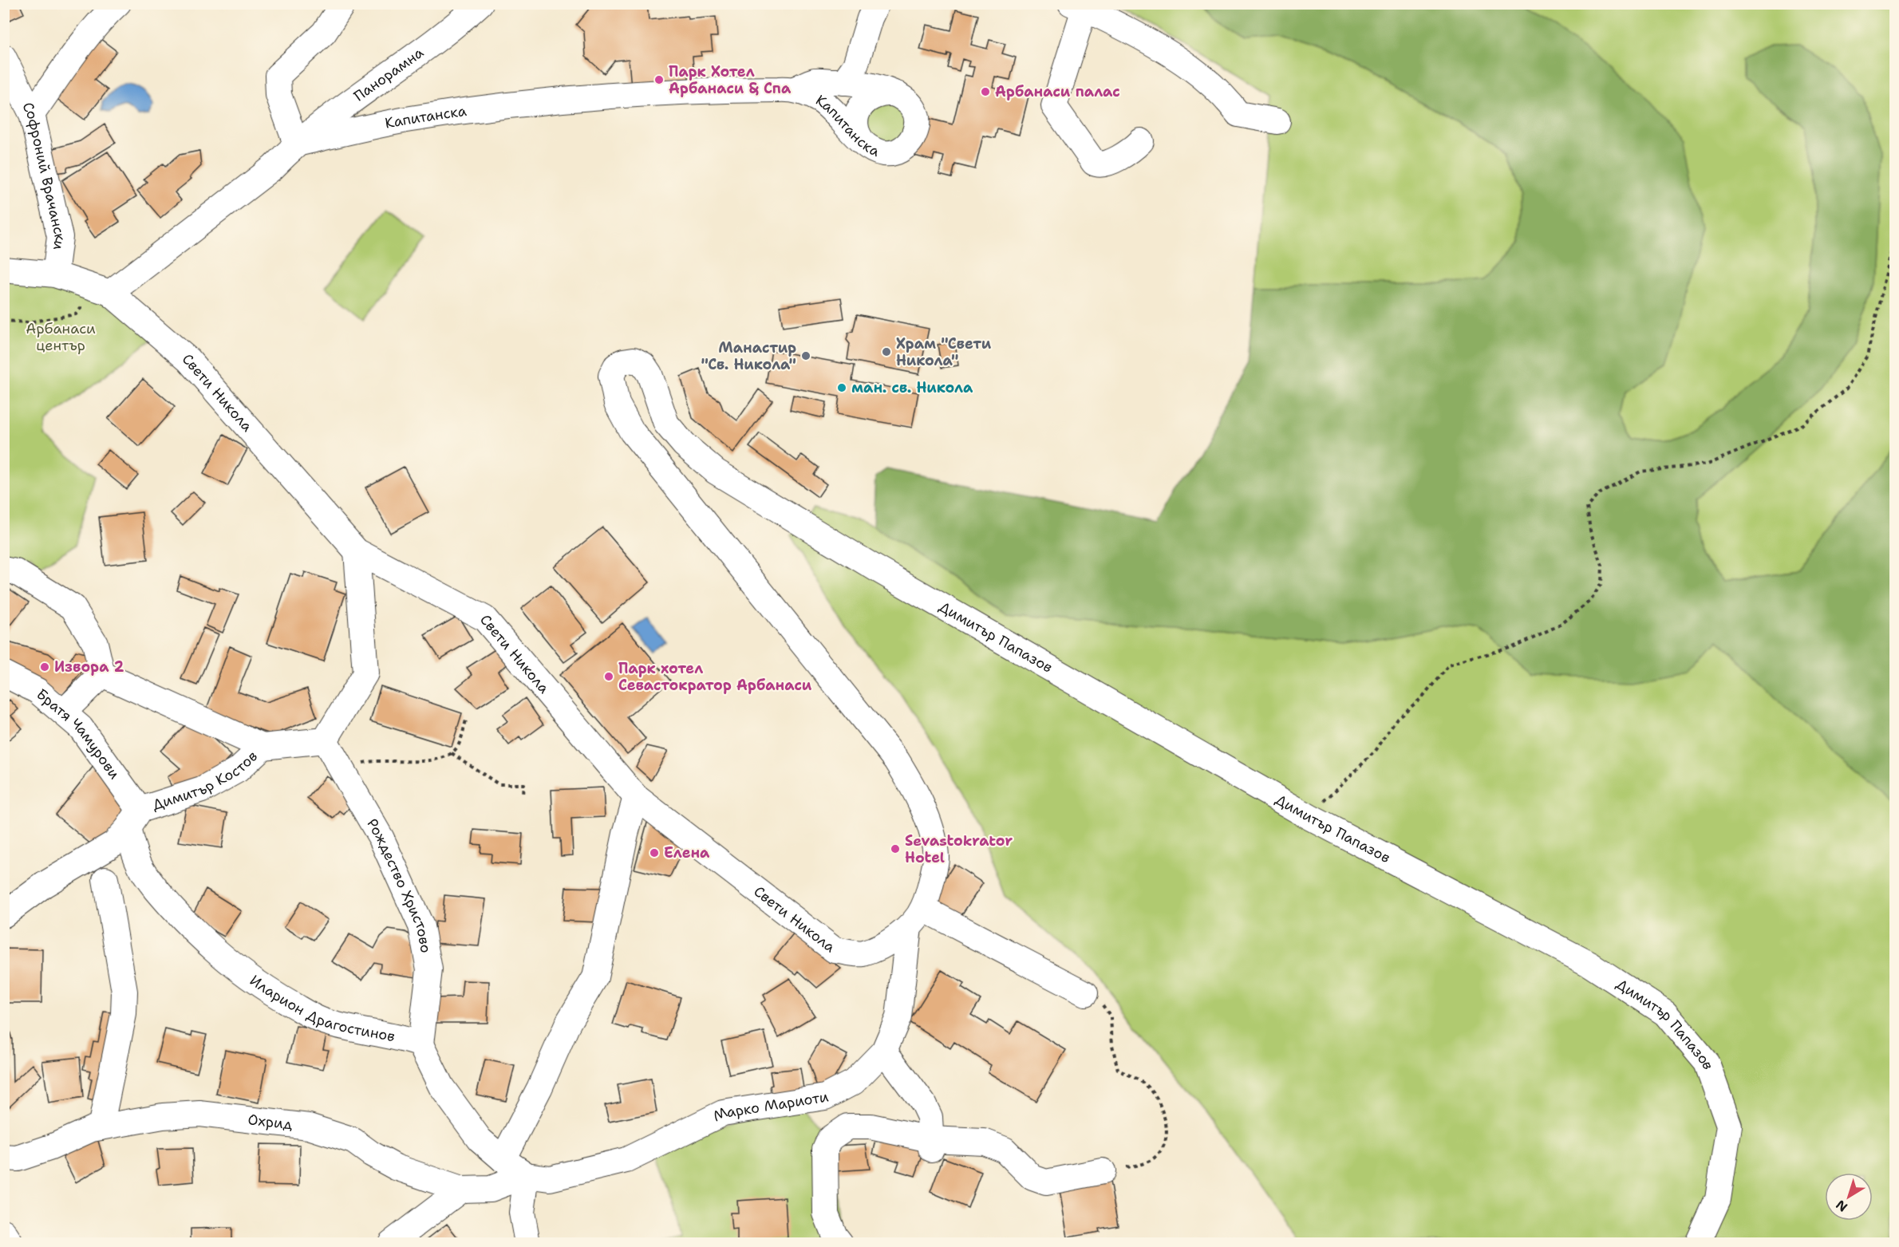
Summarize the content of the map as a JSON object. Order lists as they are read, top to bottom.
{
  "streets": {
    "street": [
      "Панорамна",
      "Капитанска",
      "Софроний Врачански",
      "Свети Никола",
      "Димитър Папазов",
      "Братя Чамурови",
      "Димитър Костов",
      "Рождество Христово",
      "Иларион Драгостинов",
      "Марко Мариоти",
      "Охрид"
    ]
  },
  "crossings": [
    ["Панорамна", "Капитанска"],
    ["Софроний Врачански", "Свети Никола"],
    ["Свети Никола", "Димитър Папазов"],
    ["Свети Никола", "Марко Мариоти"],
    ["Димитър Папазов", "Марко Мариоти"],
    ["Братя Чамурови", "Димитър Костов"],
    ["Братя Чамурови", "Иларион Драгостинов"],
    ["Димитър Костов", "Рождество Христово"],
    ["Димитър Костов", "Иларион Драгостинов"],
    ["Рождество Христово", "Иларион Драгостинов"],
    ["Марко Мариоти", "Охрид"]
  ],
  "parks": ["Арбанаси център"],
  "places": [
    "Парк Хотел Арбанаси & Спа",
    "Арбанаси палас",
    "Храм \"Свети Никола\"",
    "Манастир \"Св. Никола\"",
    "ман. св. Никола",
    "Извора 2",
    "Парк хотел Севастократор Арбанаси",
    "Sevastokrator Hotel",
    "Елена"
  ],
  "north": "bottom left"
}
